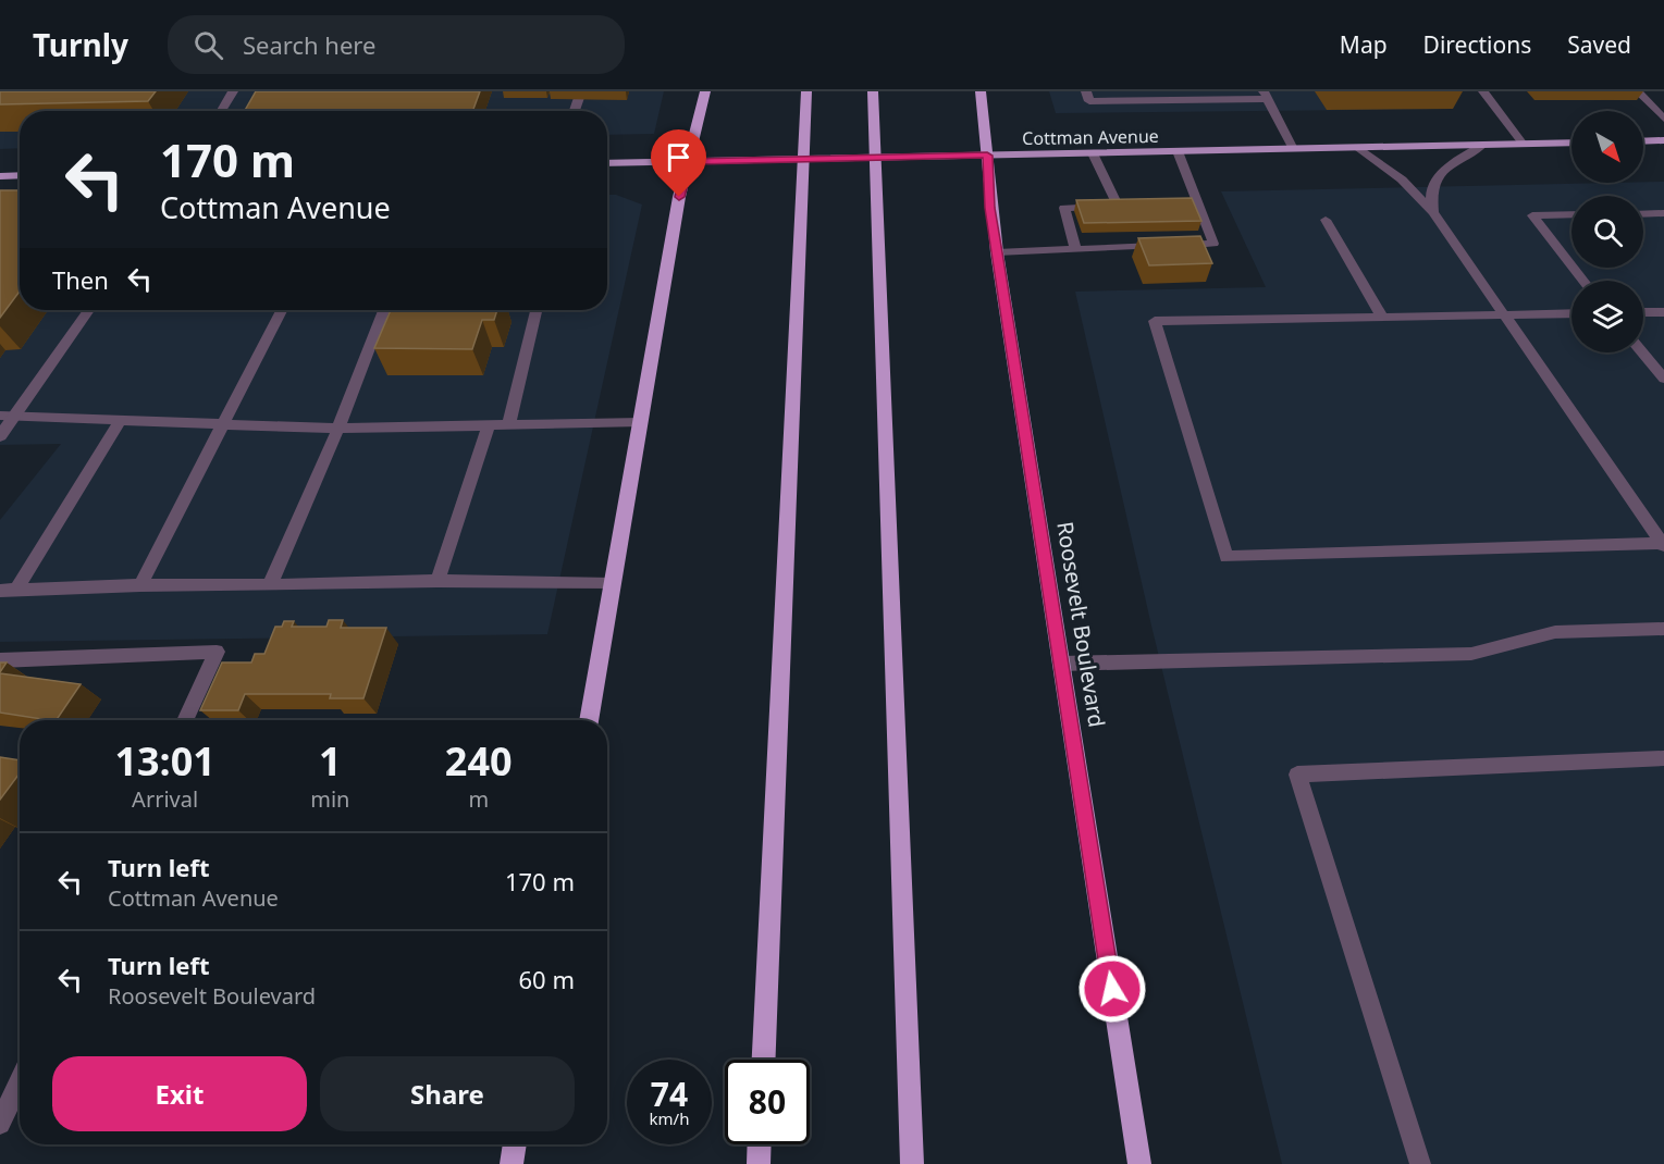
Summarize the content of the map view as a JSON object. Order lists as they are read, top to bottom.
{
  "streets": {
    "highway": ["Roosevelt Boulevard"],
    "main road": ["Cottman Avenue"]
  },
  "crossings": [
    ["Cottman Avenue", "Roosevelt Boulevard"]
  ],
  "north": "bottom right",
  "page": {
    "header": "Turnly",
    "search": "Search here",
    "nav": ["Map", "Directions", "Saved"],
    "turn": ["170 m", "Cottman Avenue"],
    "then": "Then",
    "eta": [
      "13:01",
      "Arrival",
      "1",
      "min",
      "240",
      "m"
    ],
    "list": [
      {
        "name": "Turn left",
        "note": "Cottman Avenue",
        "value": "170 m"
      },
      {
        "name": "Turn left",
        "note": "Roosevelt Boulevard",
        "value": "60 m"
      }
    ],
    "buttons": ["Exit", "Share"],
    "speed": "74 km/h",
    "limit": "80"
  }
}
